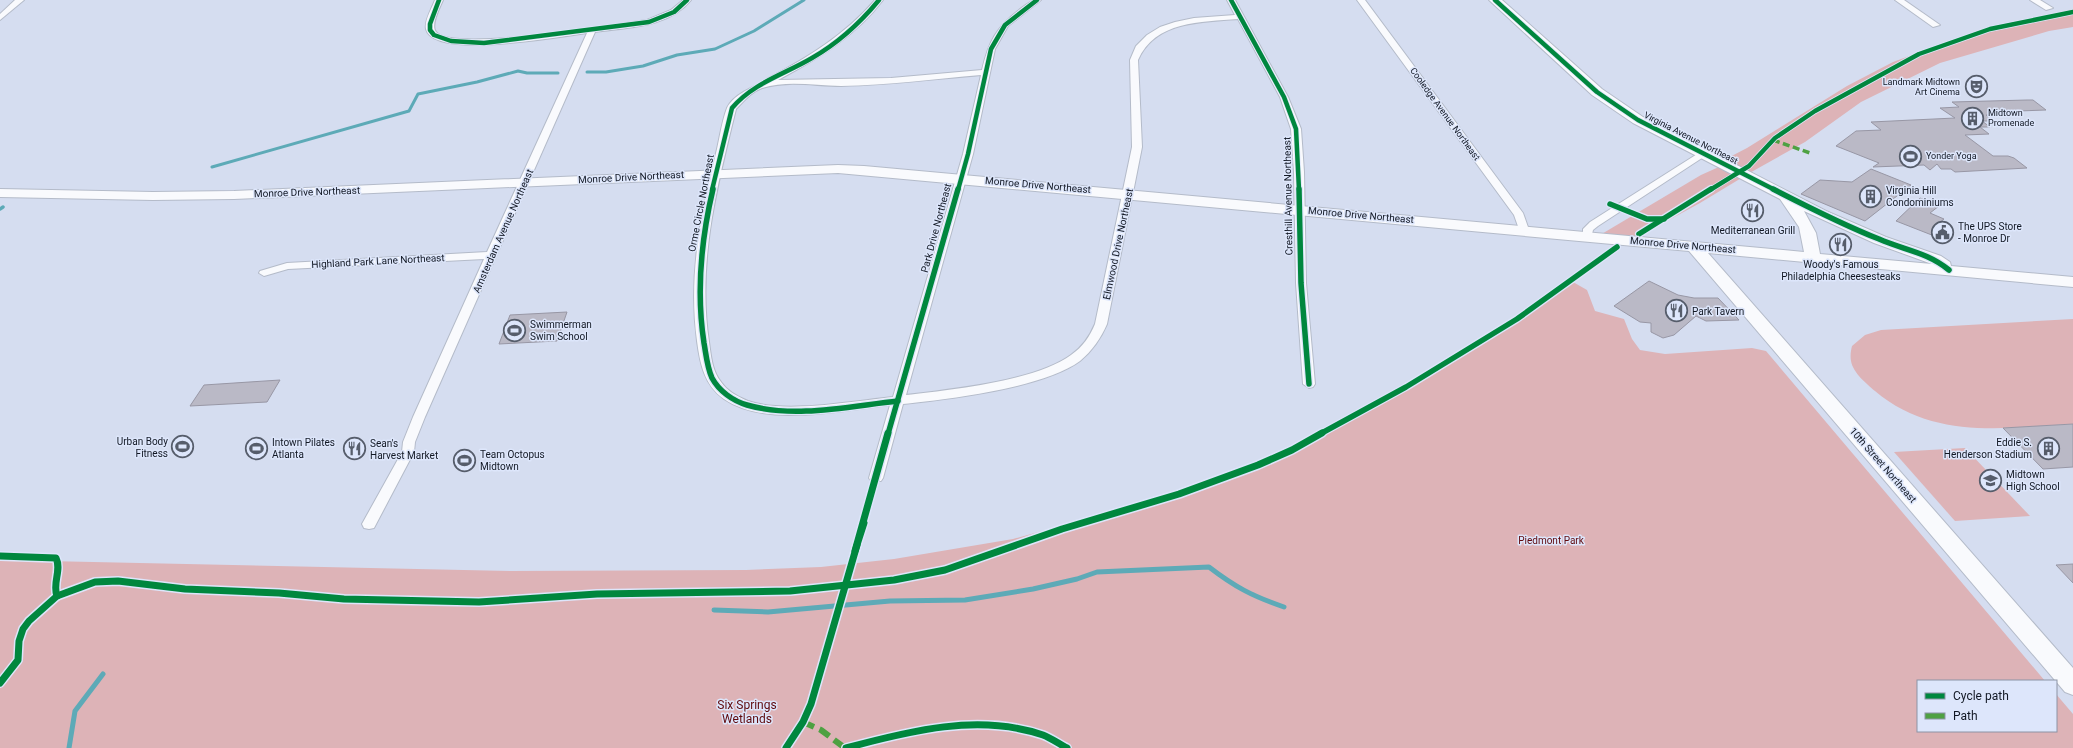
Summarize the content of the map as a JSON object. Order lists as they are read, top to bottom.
{
  "streets": {
    "main road": ["Virginia Avenue Northeast", "Monroe Drive Northeast", "10th Street Northeast"],
    "street": [
      "Cooledge Avenue Northeast",
      "Cresthill Avenue Northeast",
      "Orme Circle Northeast",
      "Park Drive Northeast",
      "Amsterdam Avenue Northeast",
      "Elmwood Drive Northeast",
      "Highland Park Lane Northeast"
    ]
  },
  "crossings": [
    ["Cooledge Avenue Northeast", "Monroe Drive Northeast"],
    ["Virginia Avenue Northeast", "Monroe Drive Northeast"],
    ["Monroe Drive Northeast", "Cresthill Avenue Northeast"],
    ["Monroe Drive Northeast", "Orme Circle Northeast"],
    ["Monroe Drive Northeast", "Park Drive Northeast"],
    ["Monroe Drive Northeast", "Amsterdam Avenue Northeast"],
    ["Monroe Drive Northeast", "Elmwood Drive Northeast"],
    ["Monroe Drive Northeast", "10th Street Northeast"],
    ["Cresthill Avenue Northeast", "Elmwood Drive Northeast"],
    ["Orme Circle Northeast", "Park Drive Northeast"],
    ["Orme Circle Northeast", "Elmwood Drive Northeast"],
    ["Park Drive Northeast", "Elmwood Drive Northeast"],
    ["Amsterdam Avenue Northeast", "Highland Park Lane Northeast"]
  ],
  "parks": ["Piedmont Park", "Six Springs Wetlands"],
  "places": {
    "theatre": ["Landmark Midtown Art Cinema"],
    "building": ["Midtown Promenade", "Virginia Hill Condominiums", "Eddie S. Henderson Stadium"],
    "sports": [
      "Yonder Yoga",
      "Swimmerman Swim School",
      "Urban Body Fitness",
      "Intown Pilates Atlanta",
      "Team Octopus Midtown"
    ],
    "restaurant": [
      "Mediterranean Grill",
      "Woody's Famous Philadelphia Cheesesteaks",
      "Park Tavern",
      "Sean's Harvest Market"
    ],
    "public building": ["The UPS Store - Monroe Dr"],
    "school or university": ["Midtown High School"]
  },
  "legend": ["Cycle path", "Path"]
}
